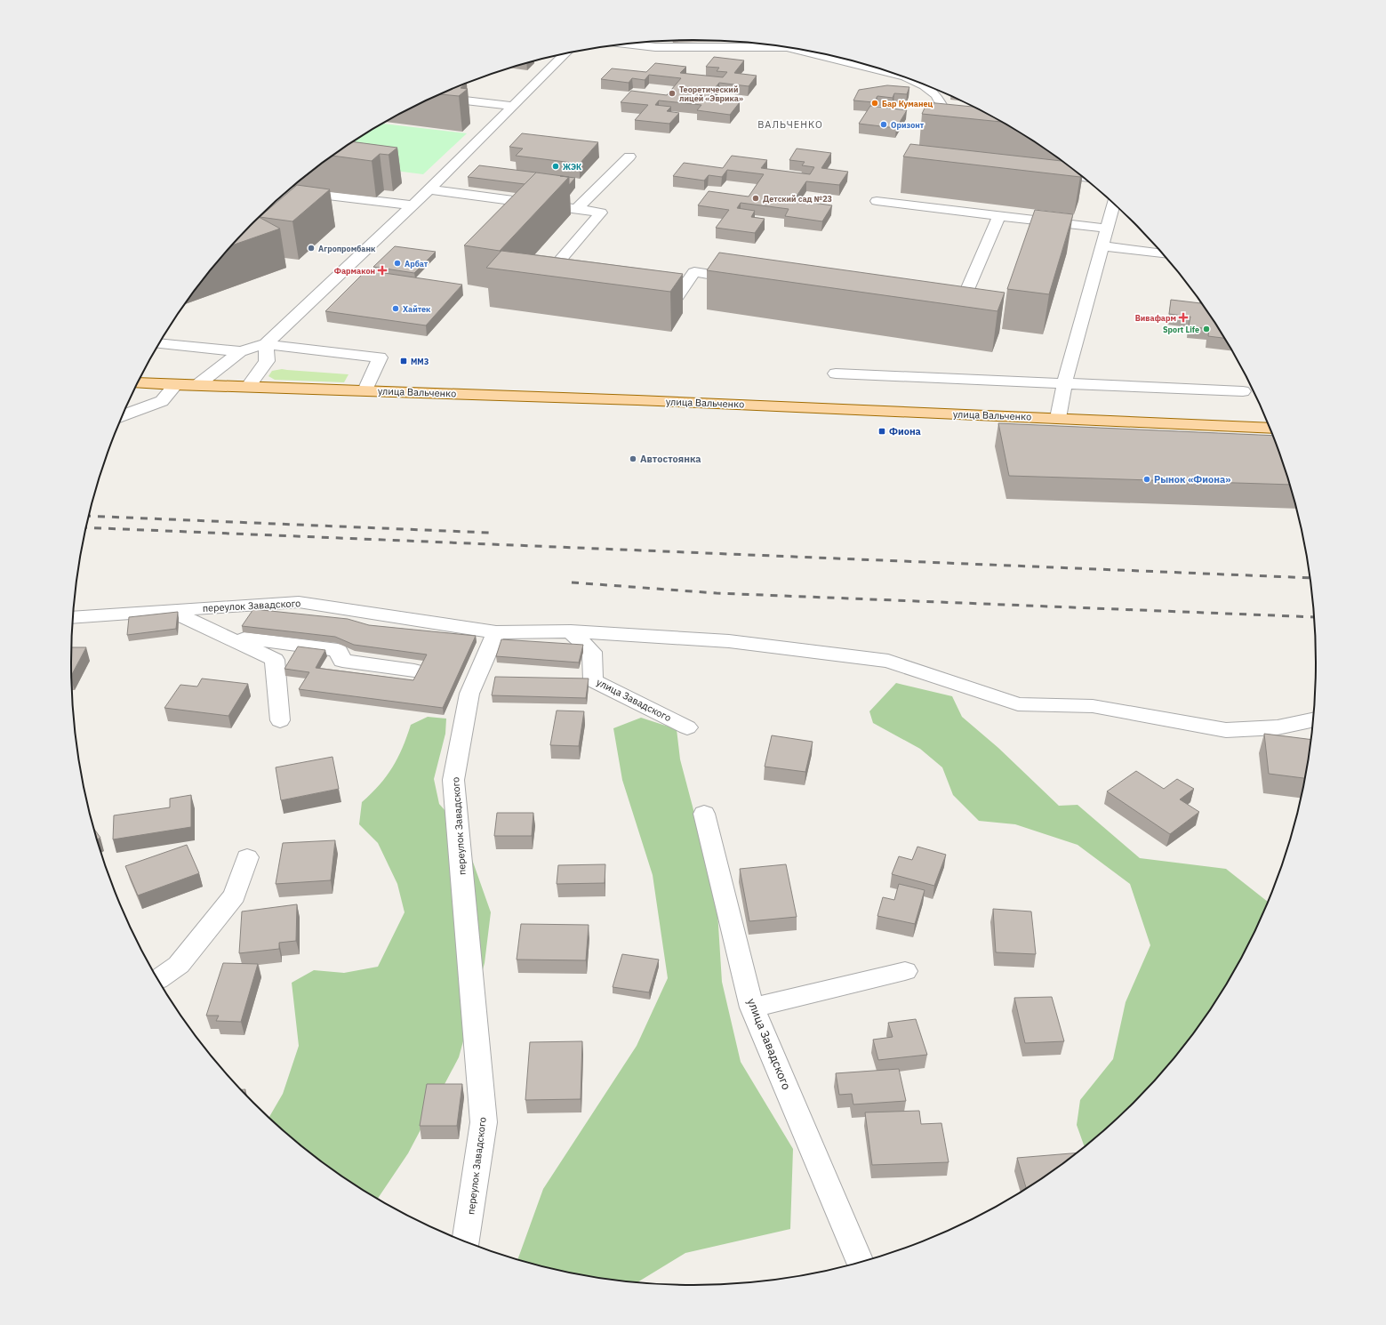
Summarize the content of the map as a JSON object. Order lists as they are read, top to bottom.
{
  "streets": {
    "main road": ["улица Вальченко"],
    "street": ["переулок Завадского", "улица Завадского"]
  },
  "districts": ["ВАЛЬЧЕНКО"],
  "places": {
    "other": [
      "Теоретический лицей «Эврика»",
      "Бар Куманец",
      "Оризонт",
      "ЖЭК",
      "Детский сад №23",
      "Агропромбанк",
      "Арбат",
      "Хайтек",
      "Sport Life",
      "Автостоянка",
      "Рынок «Фиона»"
    ],
    "health": ["Фармакон", "Вивафарм"],
    "transit": ["ММЗ", "Фиона"]
  }
}
